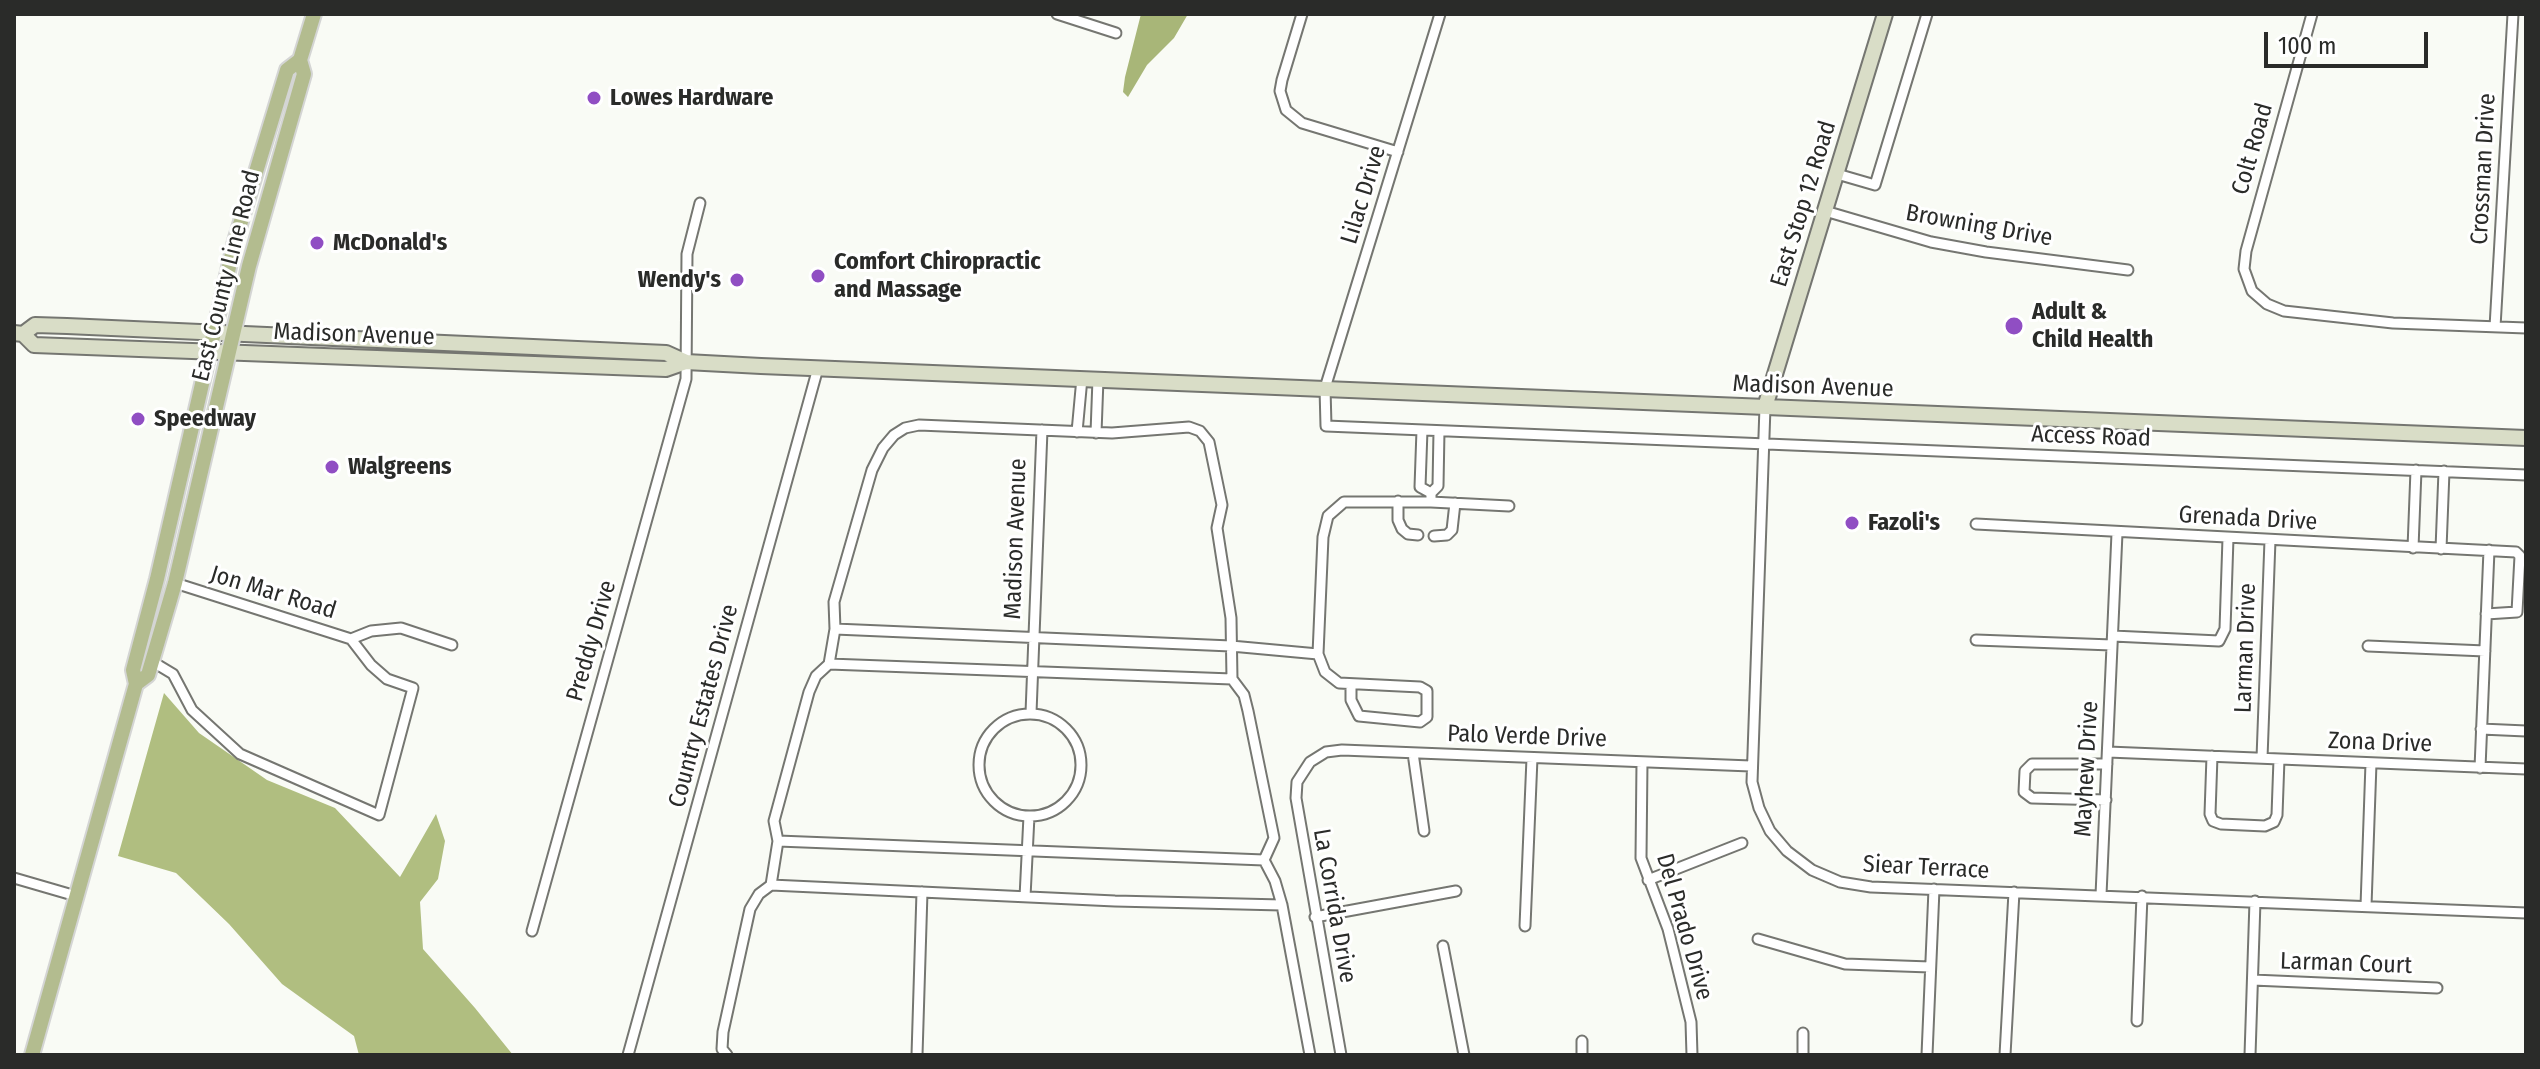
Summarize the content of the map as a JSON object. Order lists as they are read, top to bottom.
{
  "streets": {
    "main road": ["East Stop 12 Road", "East County Line Road", "Madison Avenue"],
    "street": [
      "Colt Road",
      "Crossman Drive",
      "Lilac Drive",
      "Browning Drive",
      "Access Road",
      "Grenada Drive",
      "Jon Mar Road",
      "Preddy Drive",
      "Larman Drive",
      "Country Estates Drive",
      "Palo Verde Drive",
      "Zona Drive",
      "Mayhew Drive",
      "Siear Terrace",
      "La Corrida Drive",
      "Del Prado Drive",
      "Larman Court"
    ]
  },
  "crossings": [
    ["Colt Road", "Crossman Drive"],
    ["Lilac Drive", "Madison Avenue"],
    ["Lilac Drive", "Access Road"],
    ["East Stop 12 Road", "Browning Drive"],
    ["East Stop 12 Road", "Madison Avenue"],
    ["East Stop 12 Road", "Siear Terrace"],
    ["East County Line Road", "Madison Avenue"],
    ["East County Line Road", "Jon Mar Road"],
    ["Madison Avenue", "Access Road"],
    ["Madison Avenue", "Preddy Drive"],
    ["Madison Avenue", "Country Estates Drive"],
    ["Madison Avenue", "Siear Terrace"],
    ["Access Road", "Siear Terrace"],
    ["Grenada Drive", "Larman Drive"],
    ["Grenada Drive", "Mayhew Drive"],
    ["Larman Drive", "Zona Drive"],
    ["Palo Verde Drive", "Siear Terrace"],
    ["Palo Verde Drive", "La Corrida Drive"],
    ["Palo Verde Drive", "Del Prado Drive"],
    ["Zona Drive", "Mayhew Drive"],
    ["Mayhew Drive", "Siear Terrace"]
  ],
  "places": [
    "Lowes Hardware",
    "McDonald's",
    "Comfort Chiropractic and Massage",
    "Wendy's",
    "Adult & Child Health",
    "Speedway",
    "Walgreens",
    "Fazoli's"
  ],
  "scale_bar": "100 m"
}
